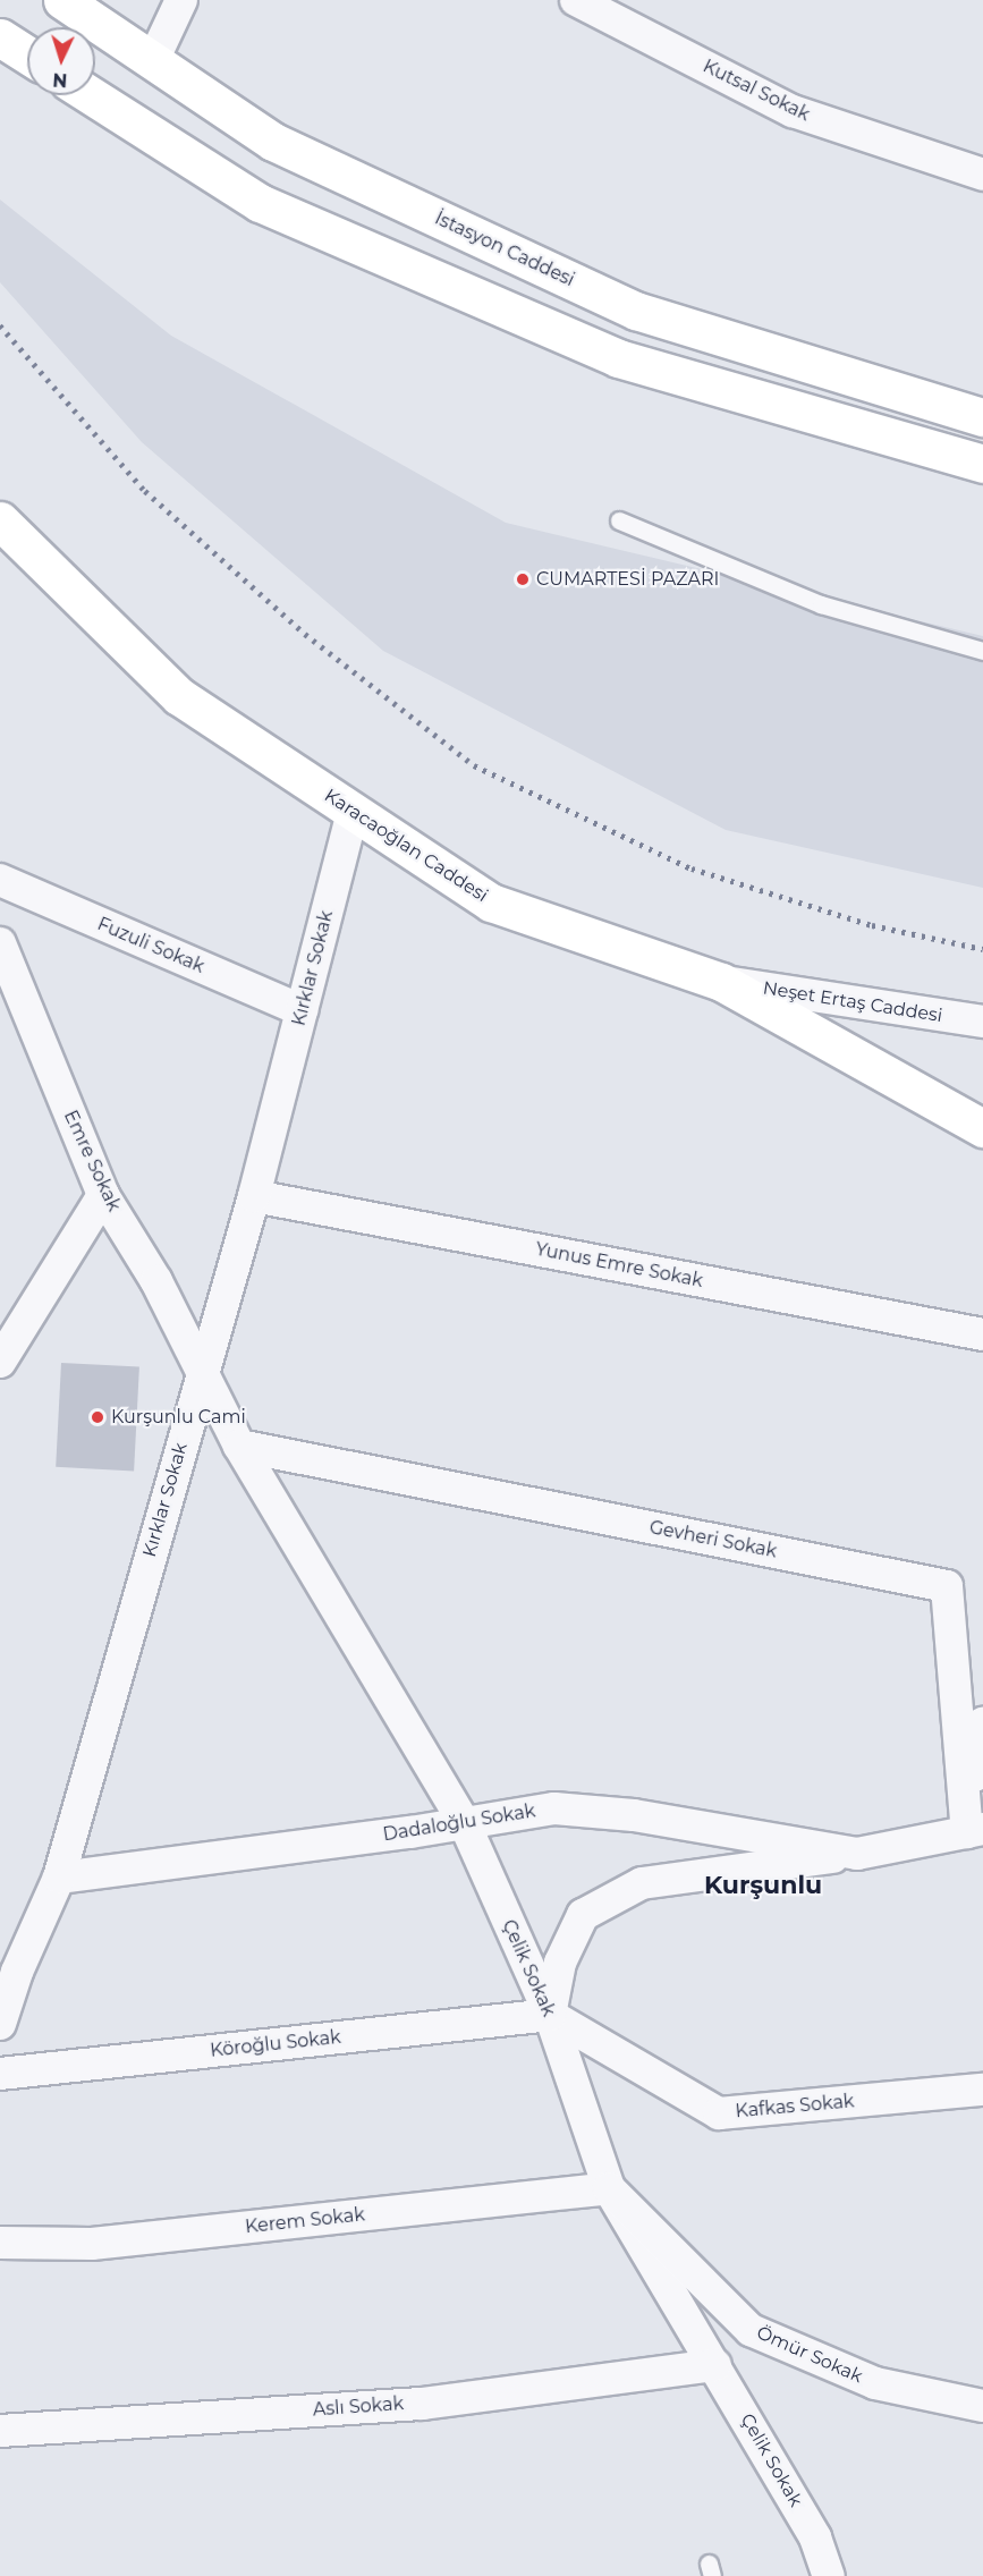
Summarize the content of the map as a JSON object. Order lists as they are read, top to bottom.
{
  "streets": {
    "street": [
      "Kutsal Sokak",
      "İstasyon Caddesi",
      "Karacaoğlan Caddesi",
      "Fuzuli Sokak",
      "Kırklar Sokak",
      "Neşet Ertaş Caddesi",
      "Emre Sokak",
      "Yunus Emre Sokak",
      "Gevheri Sokak",
      "Dadaloğlu Sokak",
      "Çelik Sokak",
      "Köroğlu Sokak",
      "Kafkas Sokak",
      "Kerem Sokak",
      "Ömür Sokak",
      "Aslı Sokak"
    ]
  },
  "crossings": [
    ["Karacaoğlan Caddesi", "Kırklar Sokak"],
    ["Karacaoğlan Caddesi", "Neşet Ertaş Caddesi"],
    ["Fuzuli Sokak", "Kırklar Sokak"],
    ["Kırklar Sokak", "Emre Sokak"],
    ["Kırklar Sokak", "Yunus Emre Sokak"],
    ["Kırklar Sokak", "Dadaloğlu Sokak"],
    ["Kırklar Sokak", "Çelik Sokak"],
    ["Emre Sokak", "Çelik Sokak"],
    ["Gevheri Sokak", "Dadaloğlu Sokak"],
    ["Gevheri Sokak", "Çelik Sokak"],
    ["Dadaloğlu Sokak", "Çelik Sokak"],
    ["Dadaloğlu Sokak", "Köroğlu Sokak"],
    ["Dadaloğlu Sokak", "Kafkas Sokak"],
    ["Çelik Sokak", "Köroğlu Sokak"],
    ["Çelik Sokak", "Kafkas Sokak"],
    ["Çelik Sokak", "Kerem Sokak"],
    ["Çelik Sokak", "Ömür Sokak"],
    ["Çelik Sokak", "Aslı Sokak"],
    ["Köroğlu Sokak", "Kafkas Sokak"],
    ["Kerem Sokak", "Ömür Sokak"]
  ],
  "districts": ["Kurşunlu"],
  "places": ["CUMARTESİ PAZARI", "Kurşunlu Cami"],
  "north": "bottom"
}
